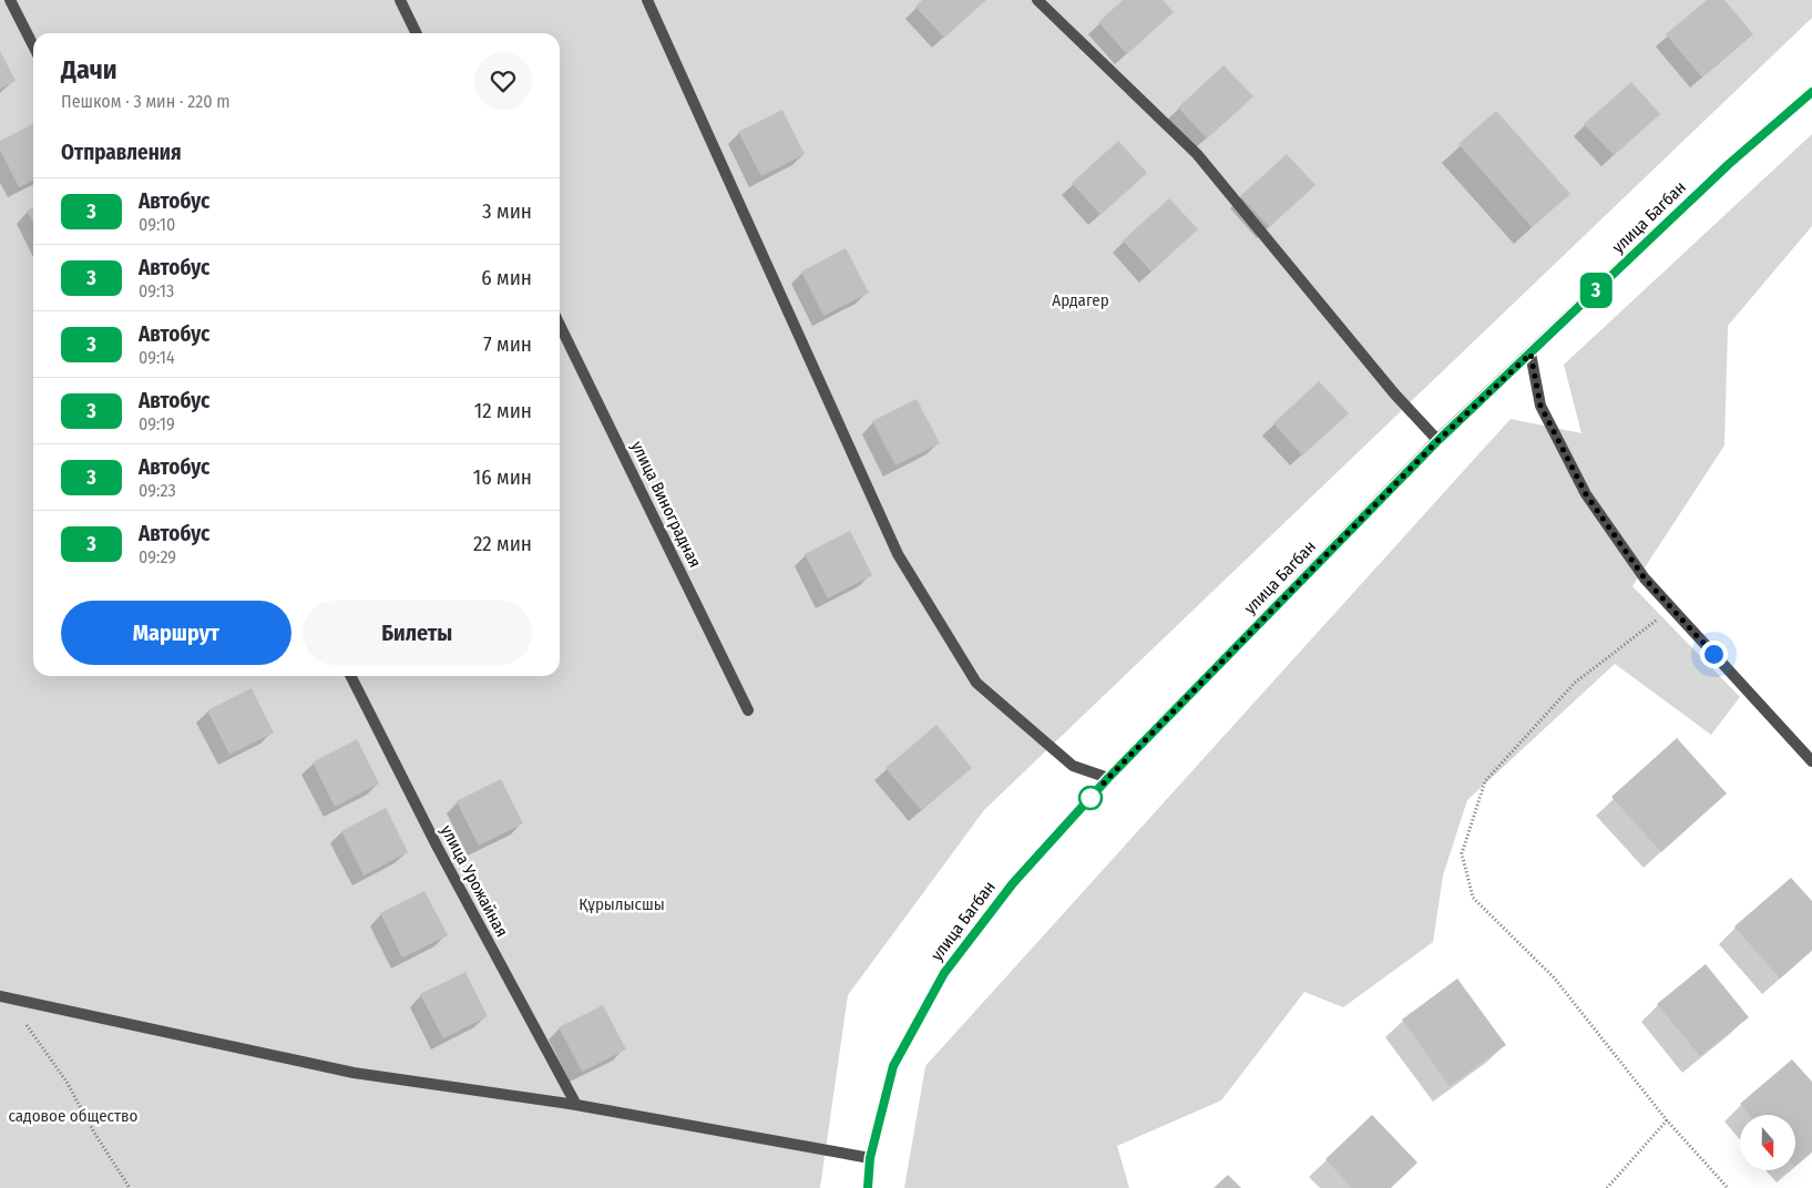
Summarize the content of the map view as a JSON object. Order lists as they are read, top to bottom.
{
  "streets": {
    "street": ["улица Багбан", "улица Виноградная", "улица Урожайная"]
  },
  "parks": ["Ардагер", "Құрылысшы", "садовое общество"],
  "lines": ["bus line 3"],
  "north": "bottom",
  "page": {
    "on_map": "3",
    "heading": [
      ["Дачи", "Пешком · 3 мин · 220 m"],
      "Отправления"
    ],
    "list": [
      {
        "mark": "3",
        "name": "Автобус",
        "note": "09:10",
        "value": "3 мин"
      },
      {
        "mark": "3",
        "name": "Автобус",
        "note": "09:13",
        "value": "6 мин"
      },
      {
        "mark": "3",
        "name": "Автобус",
        "note": "09:14",
        "value": "7 мин"
      },
      {
        "mark": "3",
        "name": "Автобус",
        "note": "09:19",
        "value": "12 мин"
      },
      {
        "mark": "3",
        "name": "Автобус",
        "note": "09:23",
        "value": "16 мин"
      },
      {
        "mark": "3",
        "name": "Автобус",
        "note": "09:29",
        "value": "22 мин"
      }
    ],
    "buttons": ["Маршрут", "Билеты"]
  }
}
